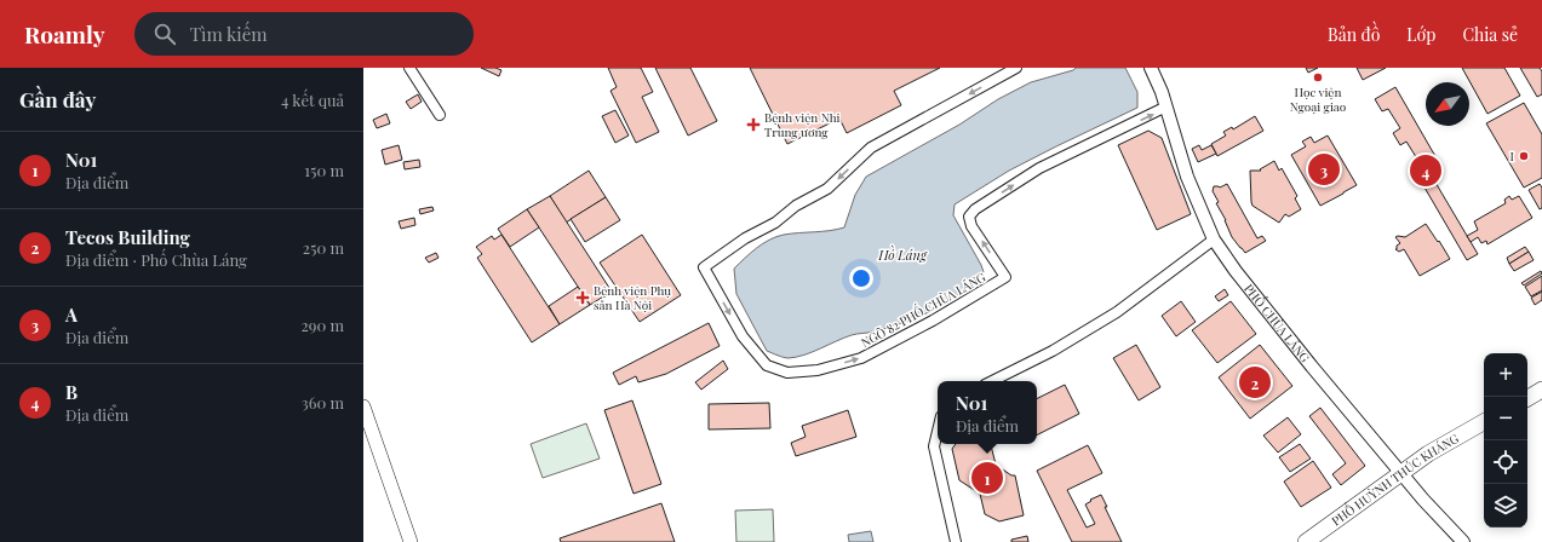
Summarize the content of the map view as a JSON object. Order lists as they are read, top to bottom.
{
  "streets": {
    "main road": ["PHỐ HUỲNH THÚC KHÁNG"],
    "street": ["NGÕ 82 PHỐ CHÙA LÁNG", "PHỐ CHÙA LÁNG"]
  },
  "crossings": [
    ["NGÕ 82 PHỐ CHÙA LÁNG", "PHỐ CHÙA LÁNG"],
    ["PHỐ CHÙA LÁNG", "PHỐ HUỲNH THÚC KHÁNG"]
  ],
  "water": ["Hồ Láng"],
  "places": {
    "other": ["Học viện Ngoại giao", "I"],
    "health": ["Bệnh viện Nhi Trung ương", "Bệnh viện Phụ sản Hà Nội"]
  },
  "north": "bottom left",
  "page": {
    "header": "Roamly",
    "search": "Tìm kiếm",
    "nav": ["Bản đồ", "Lớp", "Chia sẻ"],
    "heading": ["Gần đây", "4 kết quả"],
    "list": [
      {
        "mark": "1",
        "name": "N01",
        "note": "Địa điểm",
        "value": "150 m"
      },
      {
        "mark": "2",
        "name": "Tecos Building",
        "note": "Địa điểm · Phố Chùa Láng",
        "value": "250 m"
      },
      {
        "mark": "3",
        "name": "A",
        "note": "Địa điểm",
        "value": "290 m"
      },
      {
        "mark": "4",
        "name": "B",
        "note": "Địa điểm",
        "value": "360 m"
      }
    ],
    "pins": [
      "3",
      "4",
      "2",
      "1"
    ],
    "map_buttons": ["+", "−"],
    "popup": ["N01", "Địa điểm"]
  }
}
